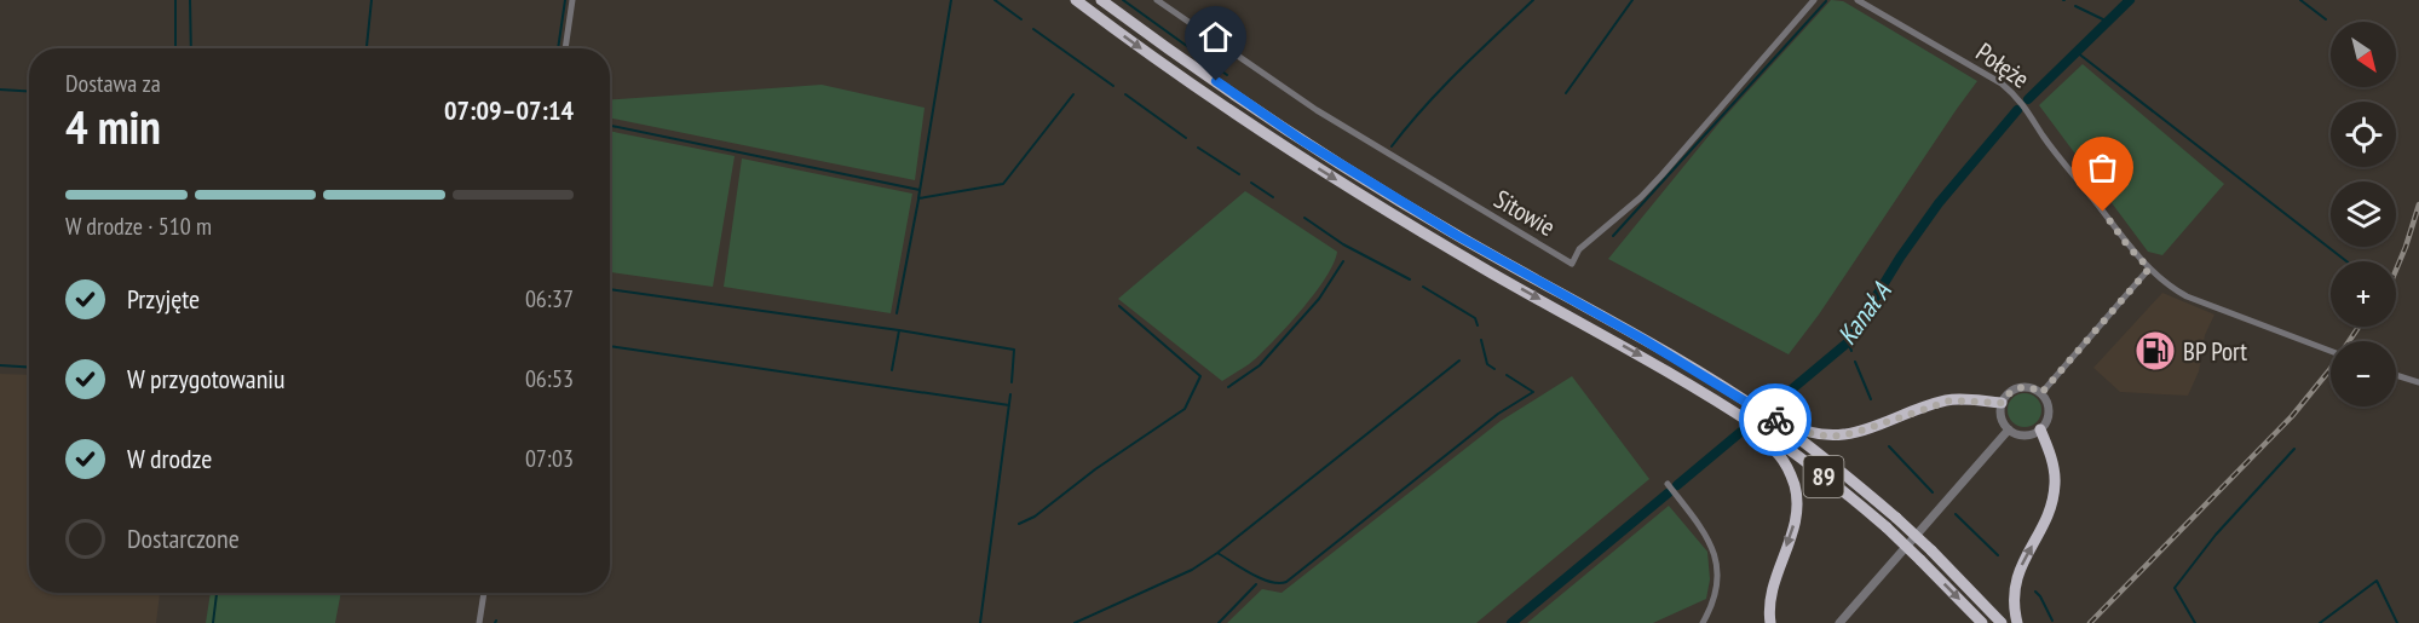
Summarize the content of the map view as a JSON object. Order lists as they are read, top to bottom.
{
  "streets": {
    "highway": ["89"],
    "street": ["Połęże", "Sitowie"]
  },
  "water": ["Kanał A"],
  "places": {
    "fuel station": ["BP Port"]
  },
  "north": "bottom right",
  "page": {
    "map_buttons": ["+", "−"],
    "heading": ["4 min", "Dostawa za", "07:09–07:14"],
    "bar": "W drodze · 510 m",
    "list": [
      ["Przyjęte", "06:37"],
      ["W przygotowaniu", "06:53"],
      ["W drodze", "07:03"],
      "Dostarczone"
    ]
  }
}
